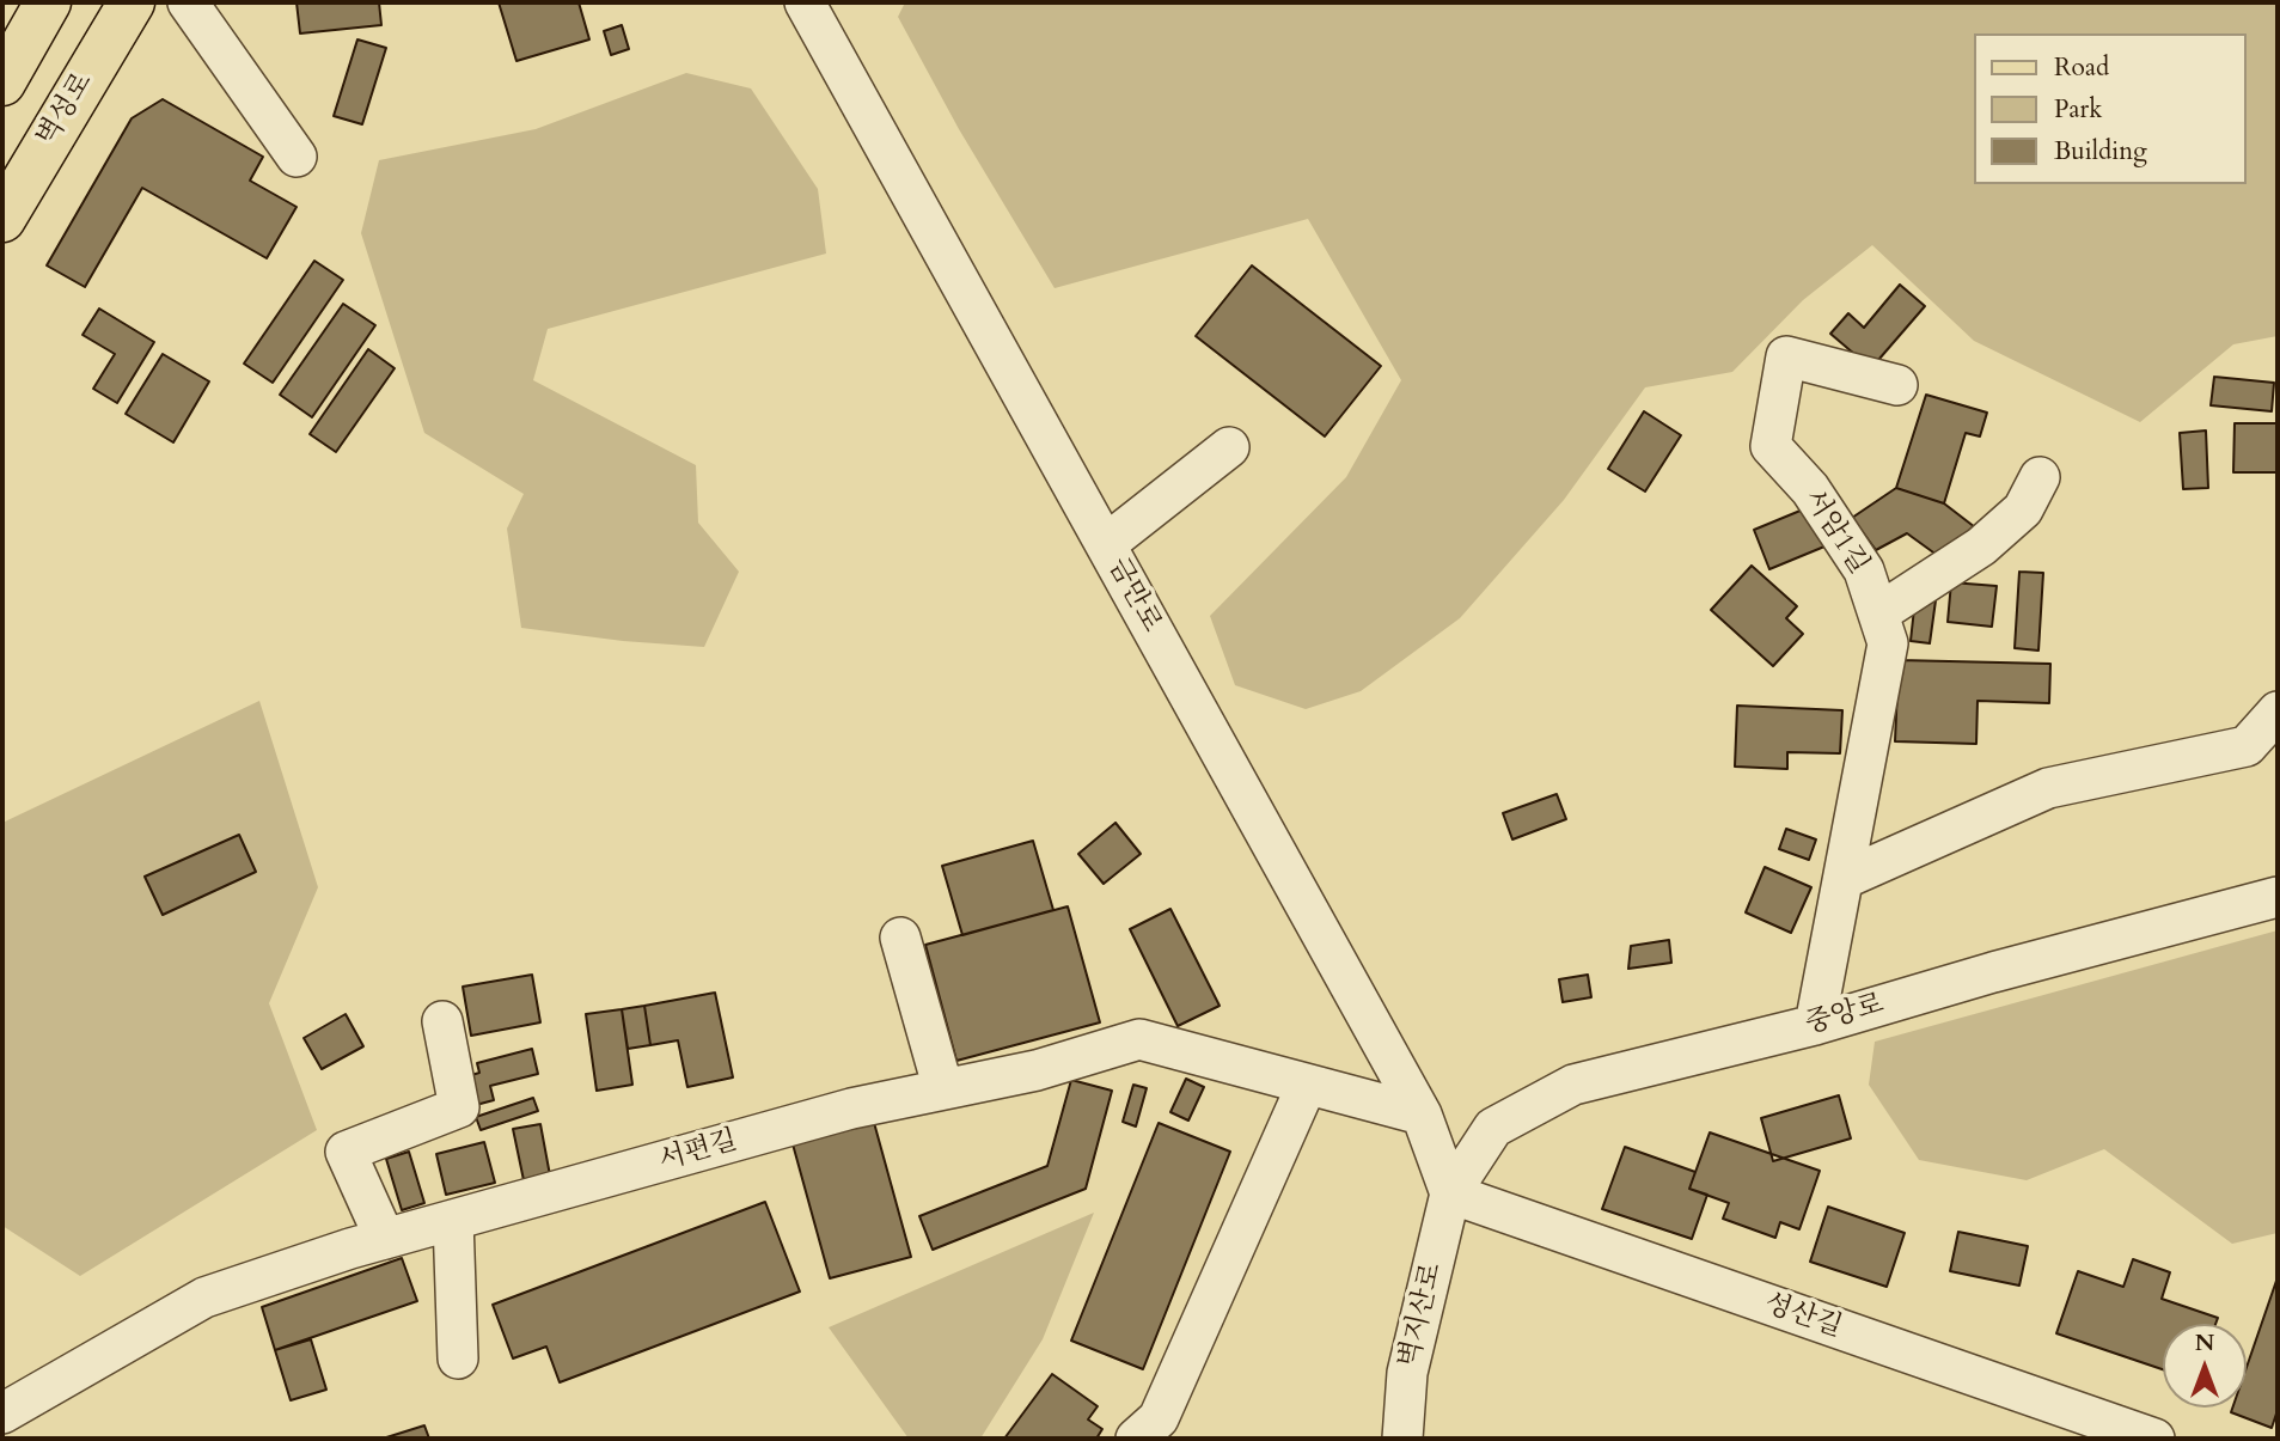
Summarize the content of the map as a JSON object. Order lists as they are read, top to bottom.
{
  "streets": {
    "main road": ["벽성로"],
    "street": [
      "서암1길",
      "금만로",
      "중앙로",
      "서편길",
      "벽지산로",
      "성산길"
    ]
  },
  "crossings": [
    ["서암1길", "중앙로"],
    ["금만로", "중앙로"],
    ["금만로", "서편길"],
    ["금만로", "벽지산로"],
    ["금만로", "성산길"],
    ["중앙로", "벽지산로"],
    ["중앙로", "성산길"],
    ["벽지산로", "성산길"]
  ],
  "legend": ["Road", "Park", "Building"],
  "north": "top"
}
